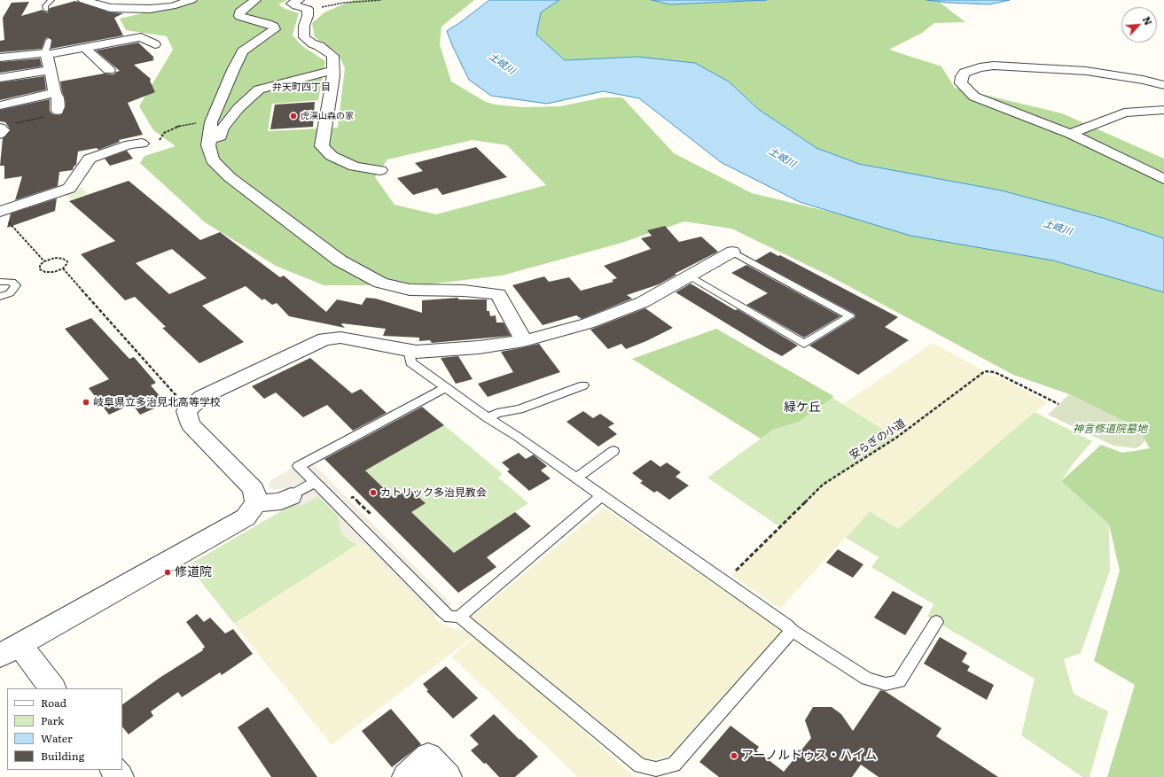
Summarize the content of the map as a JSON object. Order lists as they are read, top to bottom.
{
  "streets": {
    "path": ["安らぎの小道"]
  },
  "districts": ["弁天町四丁目", "緑ケ丘"],
  "water": ["土岐川"],
  "parks": ["神言修道院墓地"],
  "places": [
    "虎渓山森の家",
    "岐阜県立多治見北高等学校",
    "カトリック多治見教会",
    "修道院",
    "アーノルドゥス・ハイム"
  ],
  "legend": [
    "Road",
    "Park",
    "Water",
    "Building"
  ],
  "north": "top right"
}
